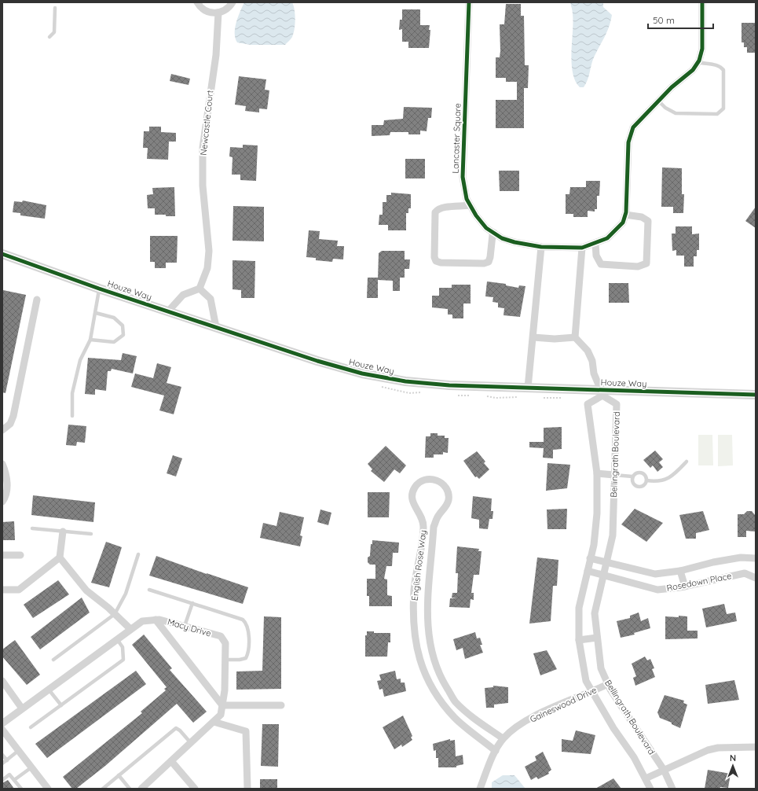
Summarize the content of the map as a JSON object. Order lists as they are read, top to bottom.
{
  "streets": {
    "street": [
      "Newcastle Court",
      "Lancaster Square",
      "Houze Way",
      "Bellingrath Boulevard",
      "English Rose Way",
      "Rosedown Place",
      "Macy Drive",
      "Gaineswood Drive"
    ]
  },
  "crossings": [
    ["Houze Way", "Bellingrath Boulevard"],
    ["Bellingrath Boulevard", "Rosedown Place"],
    ["Bellingrath Boulevard", "Gaineswood Drive"],
    ["English Rose Way", "Gaineswood Drive"]
  ],
  "scale_bar": "50 m",
  "north": "top"
}
